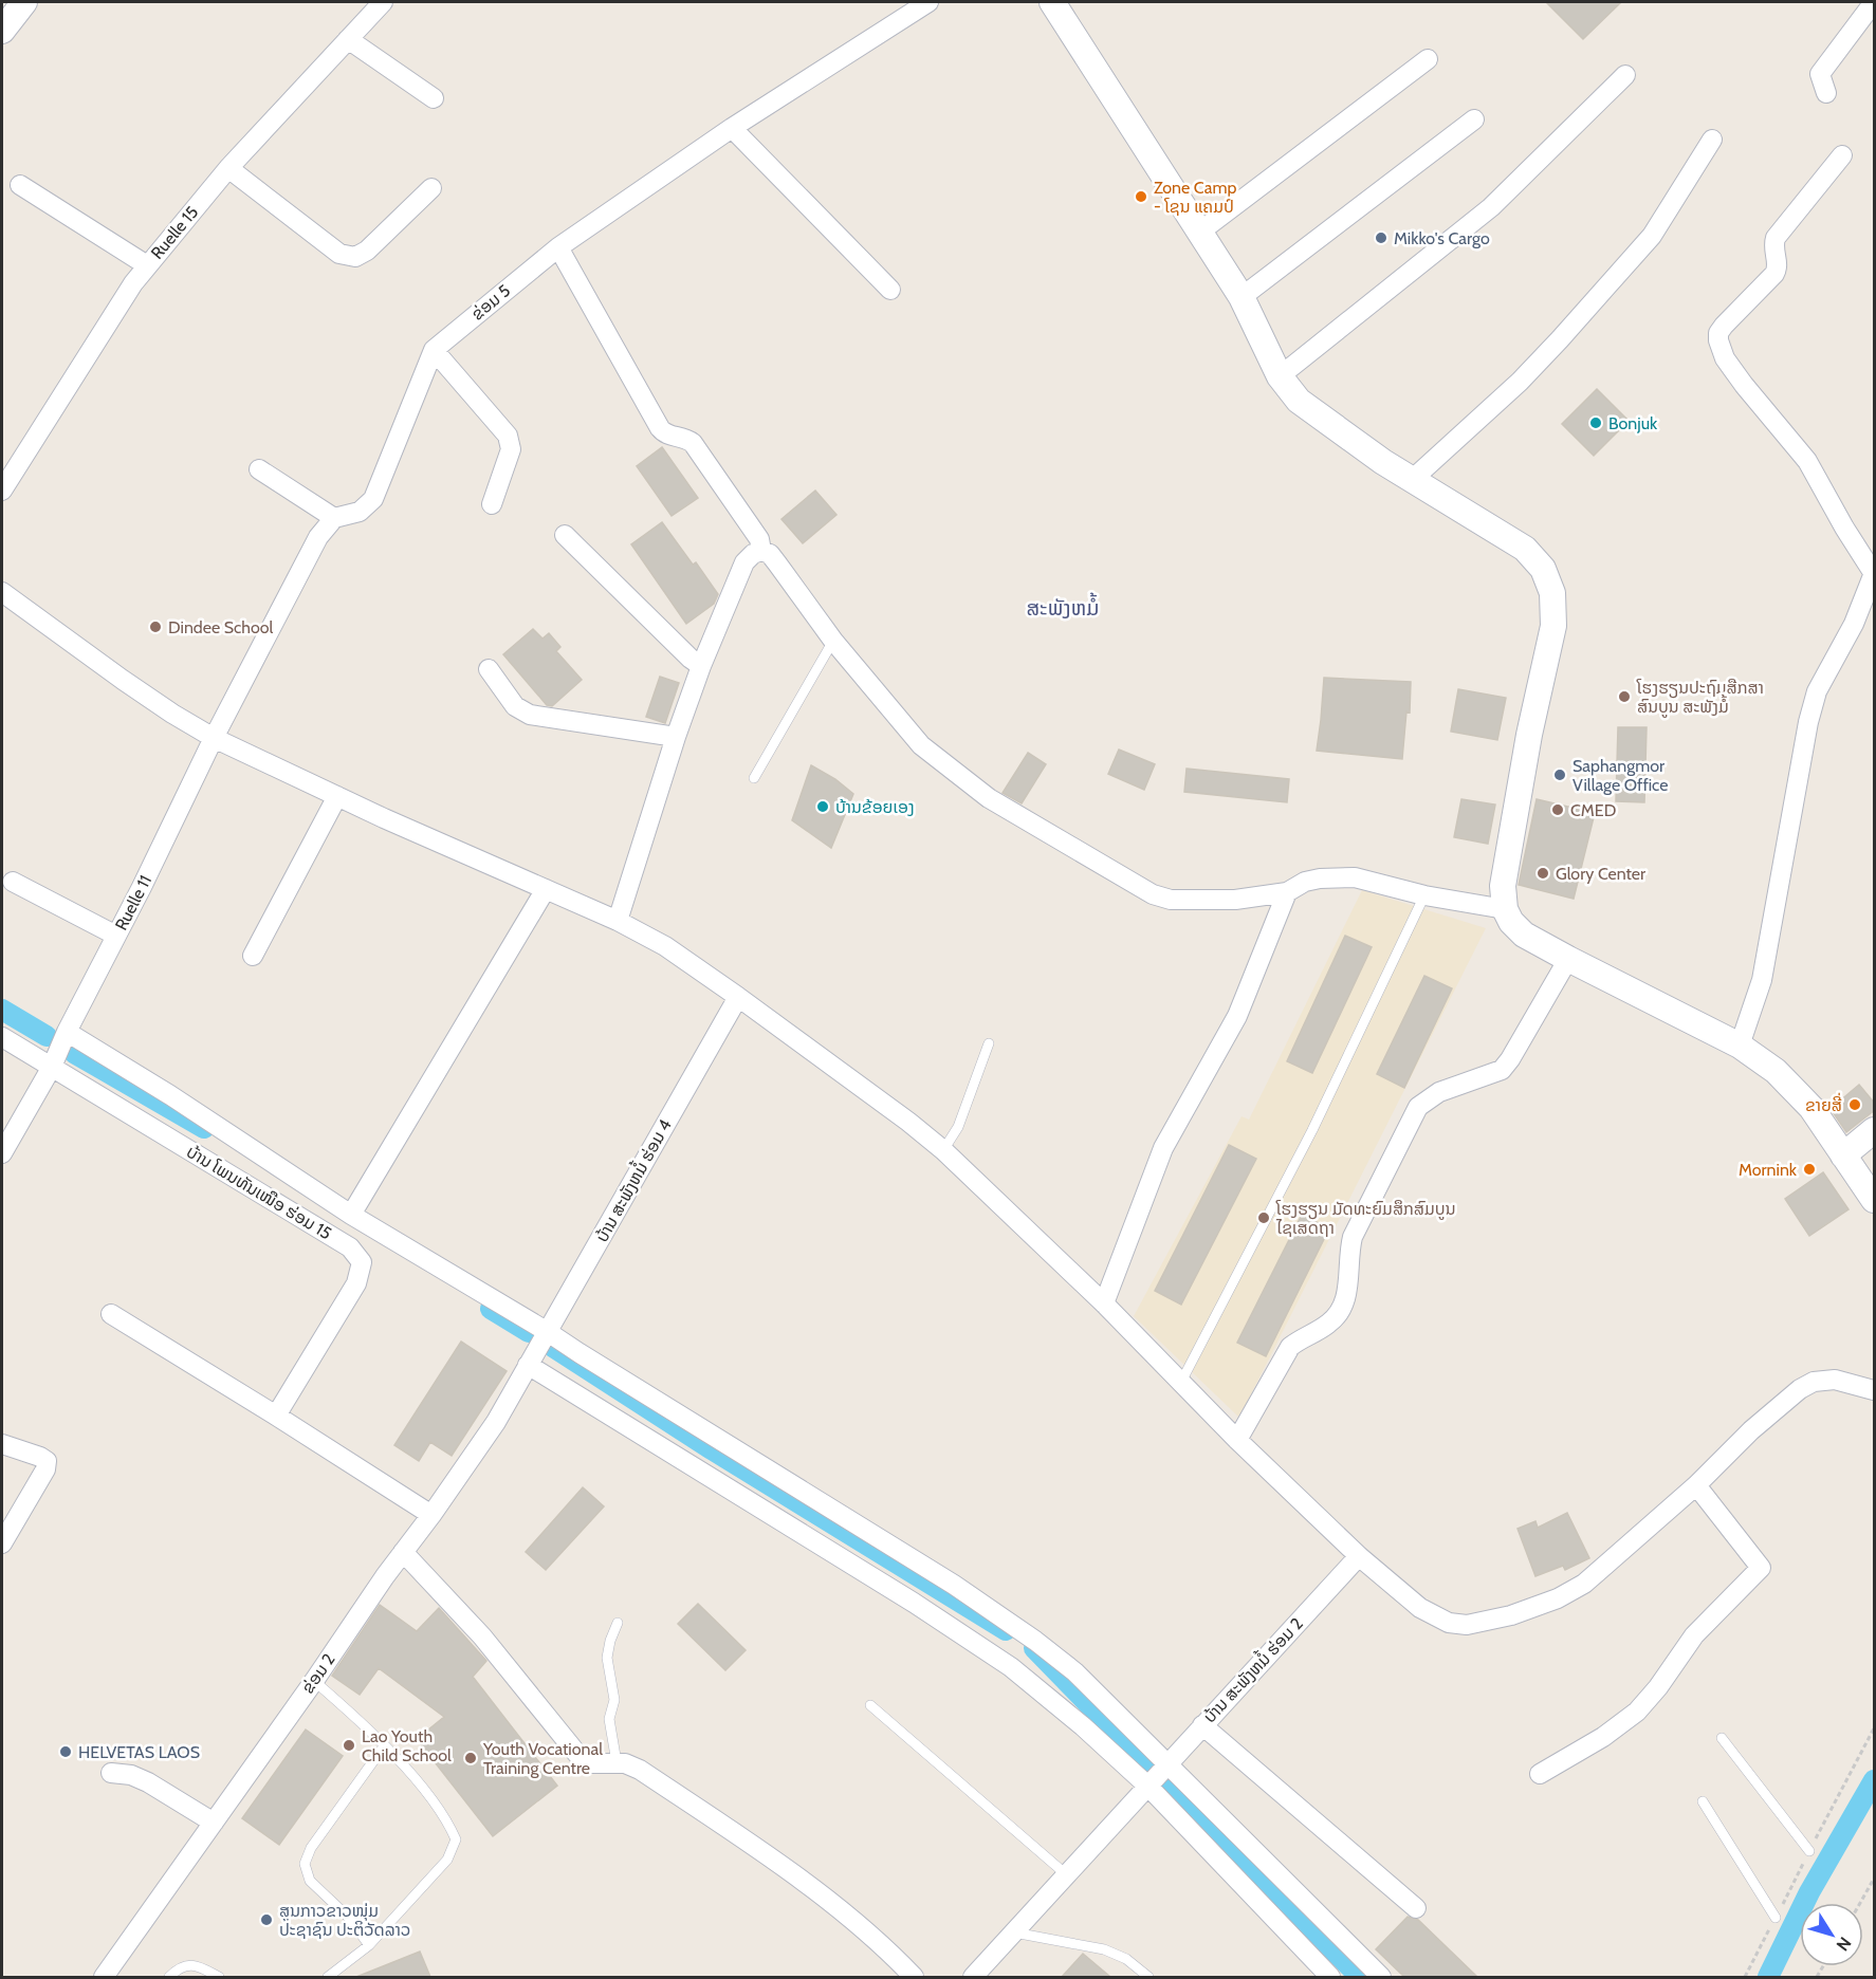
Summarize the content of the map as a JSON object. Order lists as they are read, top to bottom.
{
  "streets": {
    "street": [
      "Ruelle 15",
      "ຂ່ອມ 5",
      "Ruelle 11",
      "ບ້ານ ສະພັງຫມໍ້ ຮ່ອມ 4",
      "ບ້ານ ໂພນທັນເໜືອ ຮ່ອມ 15",
      "ບ້ານ ສະພັງຫມໍ້ ຮ່ອມ 2",
      "ຂ່ອມ 2"
    ]
  },
  "crossings": [
    ["Ruelle 11", "ບ້ານ ໂພນທັນເໜືອ ຮ່ອມ 15"],
    ["ບ້ານ ສະພັງຫມໍ້ ຮ່ອມ 4", "ຂ່ອມ 2"]
  ],
  "districts": ["ສະພັງຫມໍ້"],
  "places": [
    "Zone Camp - ໂຊນ ແຄມປ໌",
    "Mikko's Cargo",
    "Bonjuk",
    "Dindee School",
    "ໂຮງຮຽນປະຖົມສືກສາ ສົນບູນ ສະພັງມໍ້",
    "Saphangmor Village Office",
    "ບ້ານຂ້ອຍເອງ",
    "CMED",
    "Glory Center",
    "ຂາຍສີ່",
    "Mornink",
    "ໂຮງຮຽນ ມັດທະຍົມສຶກສົມບູນ ໄຊເສດຖາ",
    "Lao Youth Child School",
    "HELVETAS LAOS",
    "Youth Vocational Training Centre",
    "ສູນກາວຂາວໜຸ່ມ ປະຊາຊົນ ປະຕິວັດລາວ"
  ],
  "north": "bottom right"
}
